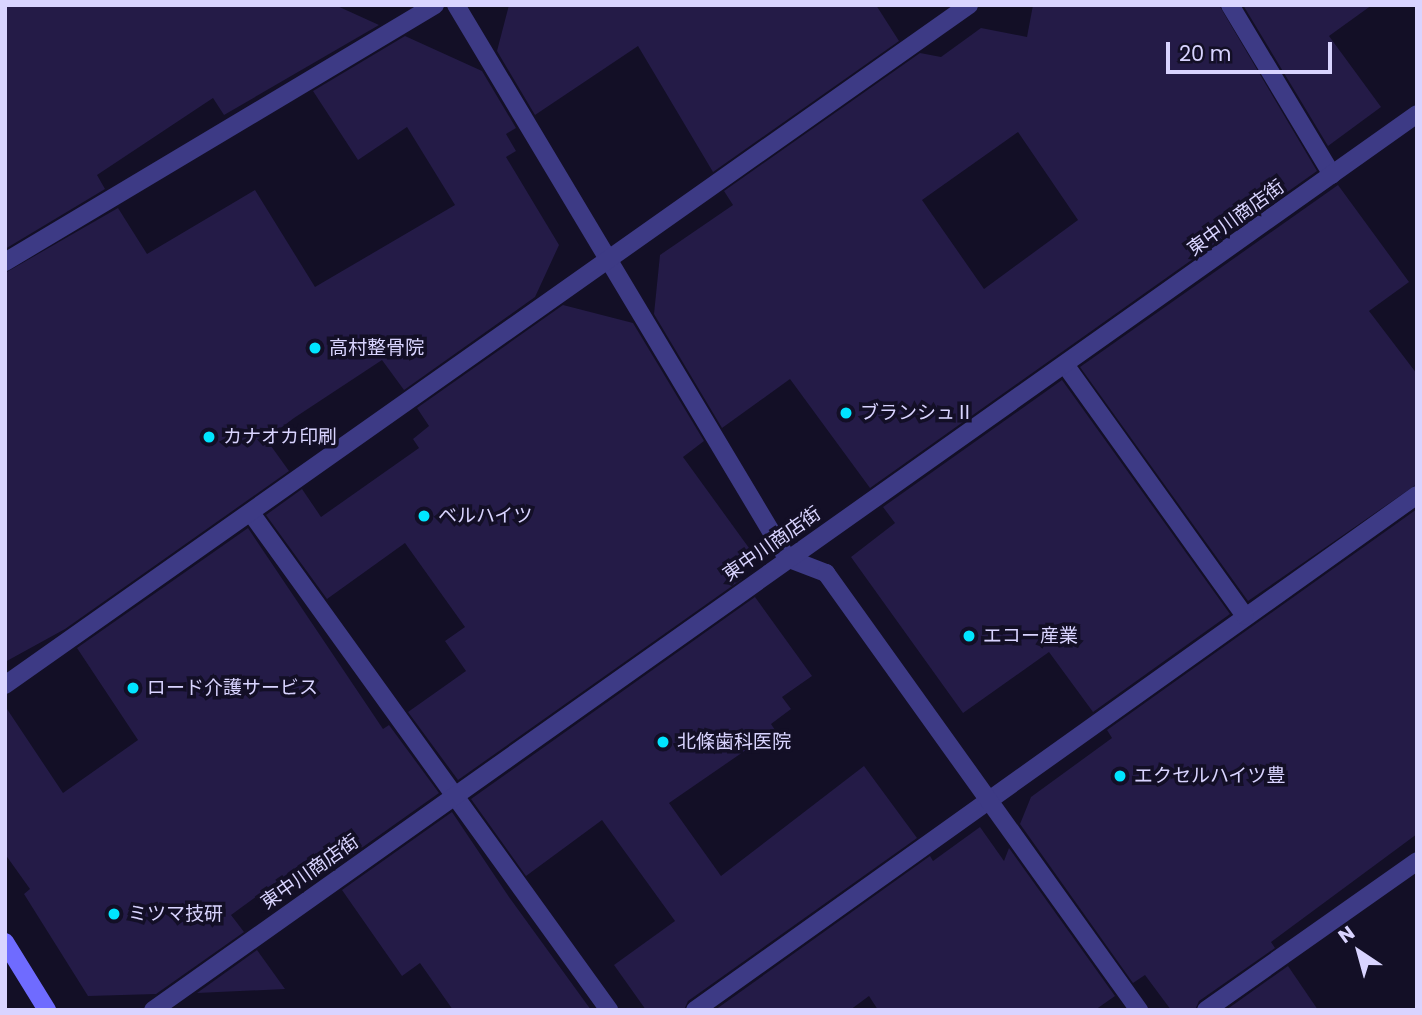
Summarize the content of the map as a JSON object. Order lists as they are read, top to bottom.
{
  "streets": {
    "street": ["東中川商店街"]
  },
  "places": [
    "高村整骨院",
    "ブランシュⅡ",
    "カナオカ印刷",
    "ベルハイツ",
    "エコー産業",
    "ロード介護サービス",
    "北條歯科医院",
    "エクセルハイツ豊",
    "ミツマ技研"
  ],
  "scale_bar": "20 m",
  "north": "top left"
}
